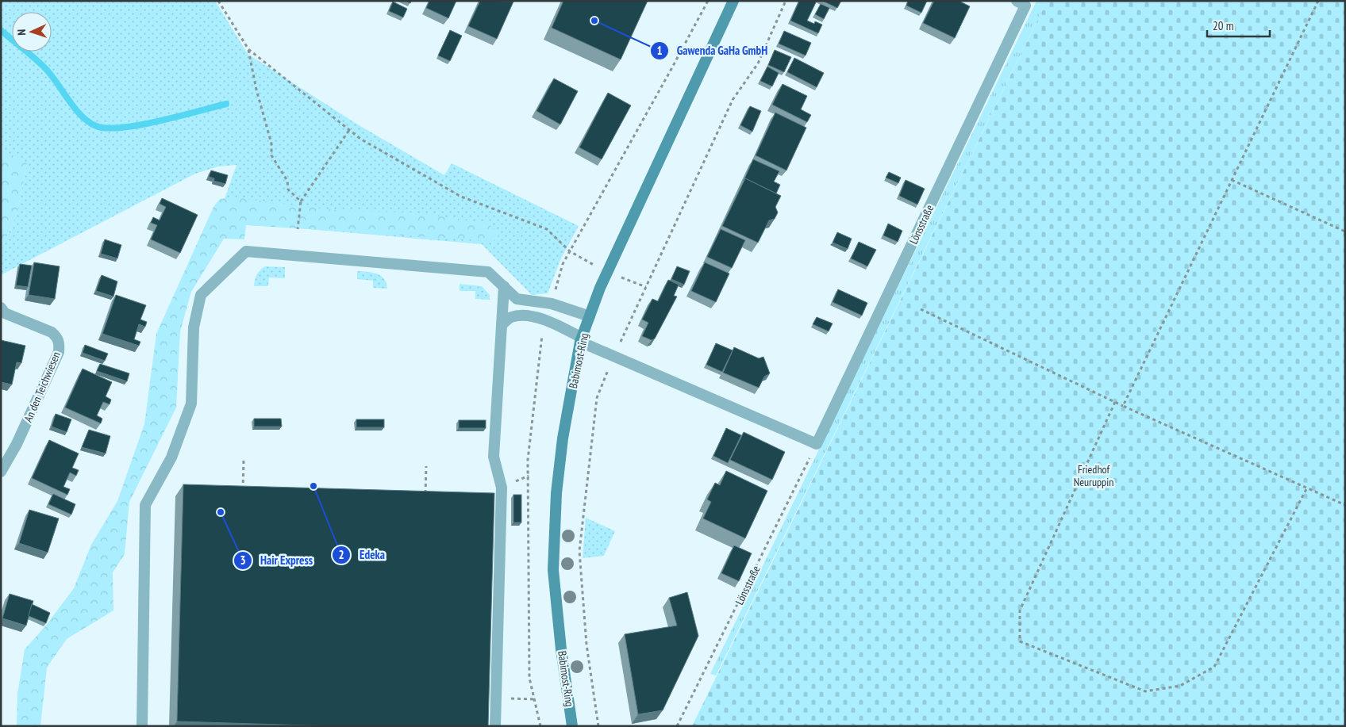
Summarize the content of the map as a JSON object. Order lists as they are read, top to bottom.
{
  "streets": {
    "main road": ["Babimost-Ring"],
    "street": ["Lönsstraße", "An den Teichwiesen"]
  },
  "parks": ["Friedhof Neuruppin"],
  "places": ["Gawenda GaHa GmbH", "Edeka", "Hair Express"],
  "scale_bar": "20 m",
  "north": "left"
}
